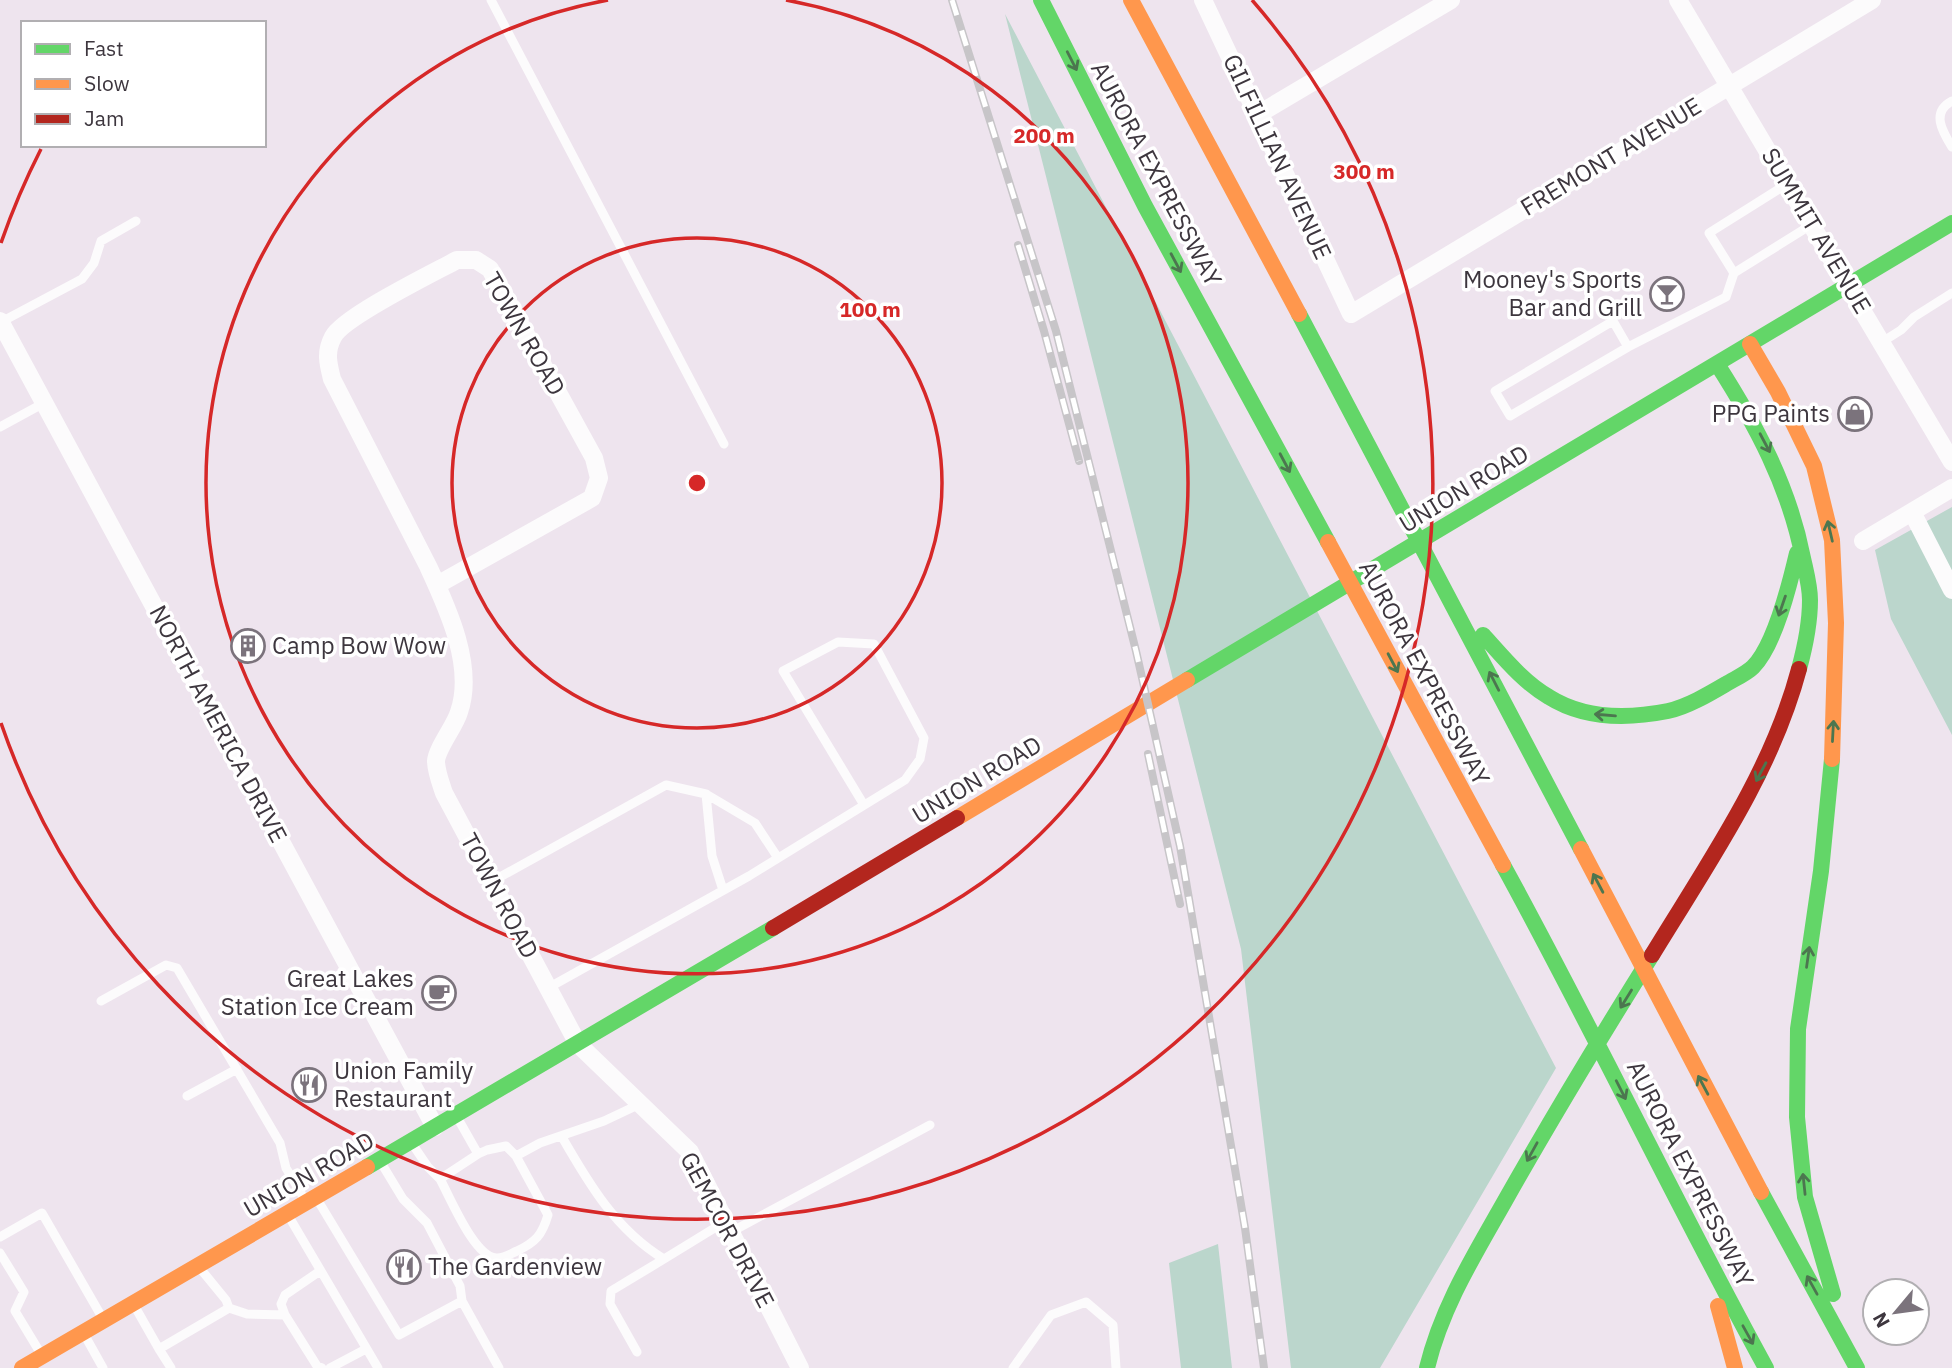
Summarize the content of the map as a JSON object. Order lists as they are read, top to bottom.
{
  "streets": {
    "main road": ["AURORA EXPRESSWAY", "UNION ROAD"],
    "street": [
      "GILFILLIAN AVENUE",
      "FREMONT AVENUE",
      "SUMMIT AVENUE",
      "TOWN ROAD",
      "NORTH AMERICA DRIVE",
      "GEMCOR DRIVE"
    ]
  },
  "crossings": [
    ["GILFILLIAN AVENUE", "FREMONT AVENUE"],
    ["FREMONT AVENUE", "SUMMIT AVENUE"],
    ["SUMMIT AVENUE", "UNION ROAD"],
    ["TOWN ROAD", "UNION ROAD"],
    ["TOWN ROAD", "GEMCOR DRIVE"],
    ["UNION ROAD", "NORTH AMERICA DRIVE"],
    ["UNION ROAD", "GEMCOR DRIVE"]
  ],
  "places": {
    "bar": ["Mooney's Sports Bar and Grill"],
    "shop": ["PPG Paints"],
    "building": ["Camp Bow Wow"],
    "cafe": ["Great Lakes Station Ice Cream"],
    "restaurant": ["Union Family Restaurant", "The Gardenview"]
  },
  "legend": ["Fast", "Slow", "Jam"],
  "north": "bottom left",
  "rings": ["200 m", "300 m", "100 m"]
}
